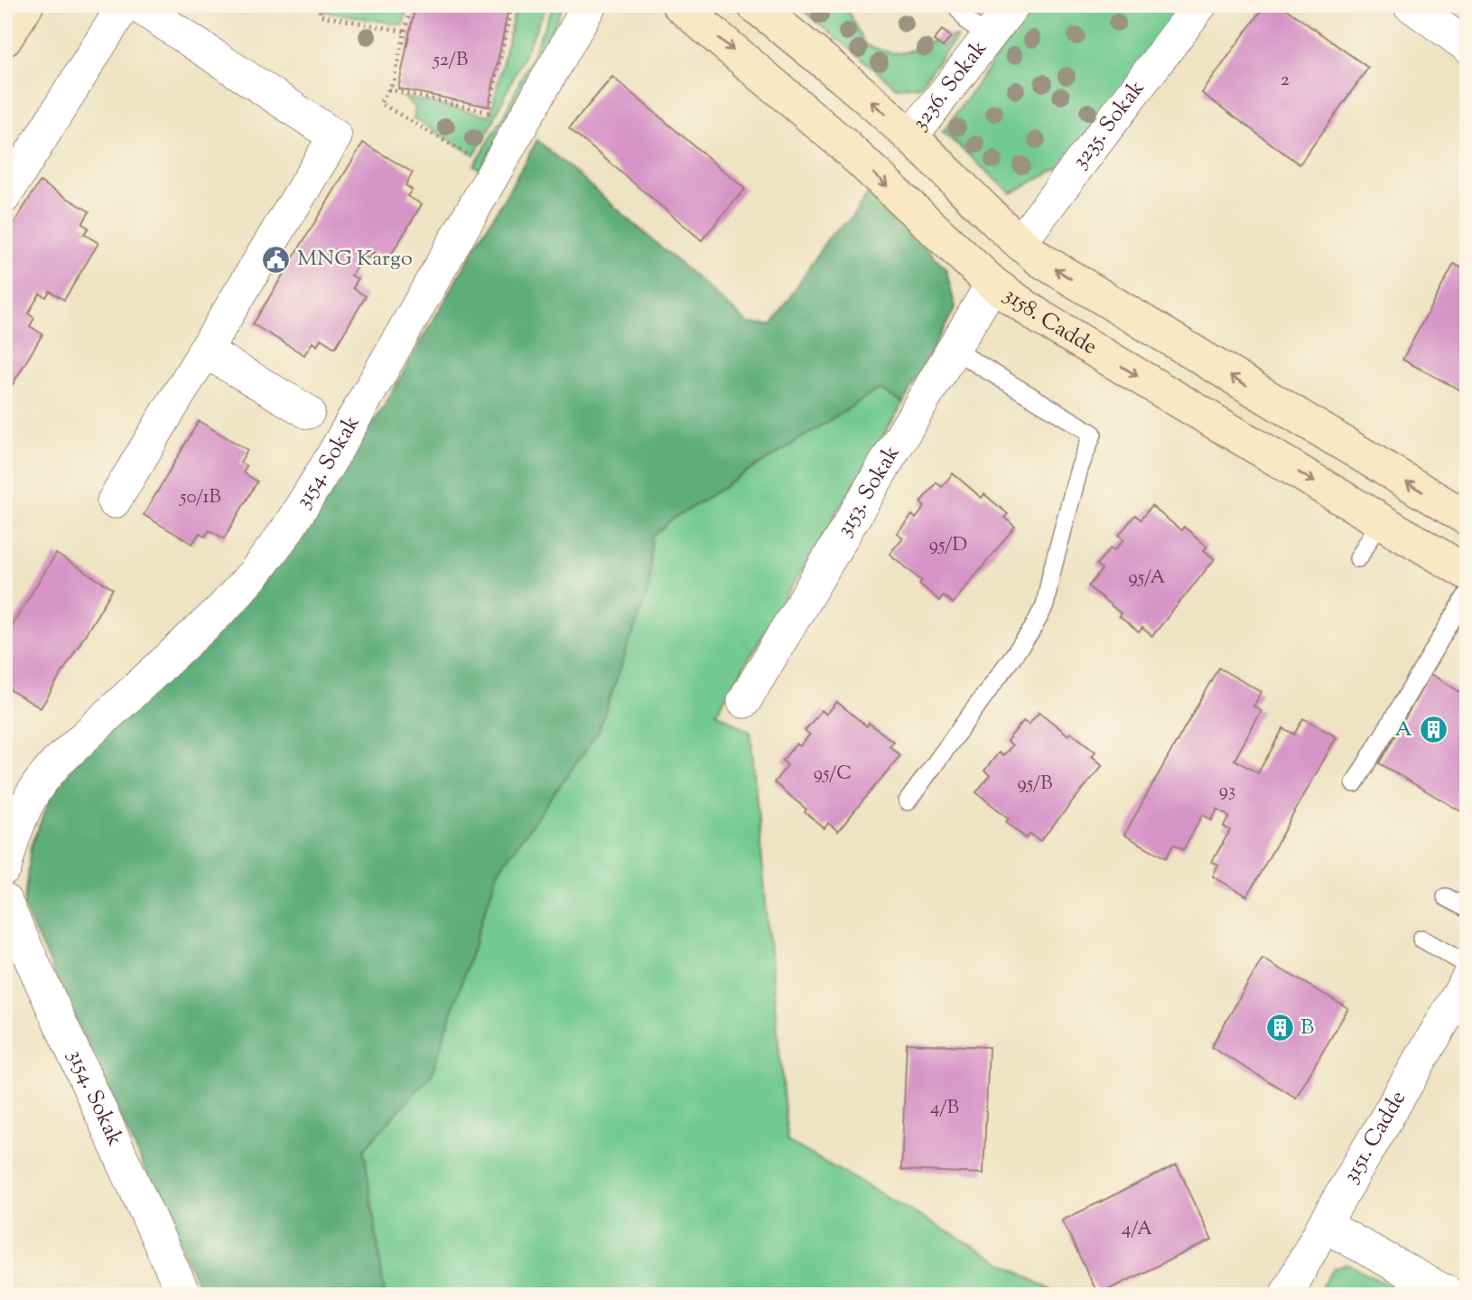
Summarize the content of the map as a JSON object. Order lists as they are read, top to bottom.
{
  "streets": {
    "street": [
      "3236. Sokak",
      "3235. Sokak",
      "3158. Cadde",
      "3154. Sokak",
      "3153. Sokak",
      "3151. Cadde"
    ]
  },
  "crossings": [
    ["3158. Cadde", "3153. Sokak"]
  ],
  "places": {
    "public building": ["MNG Kargo"],
    "building": ["A", "B"]
  },
  "house_numbers": [
    "52/B",
    "2",
    "50/1B",
    "95/D",
    "95/A",
    "95/C",
    "95/B",
    "93",
    "4/B",
    "4/A"
  ]
}
